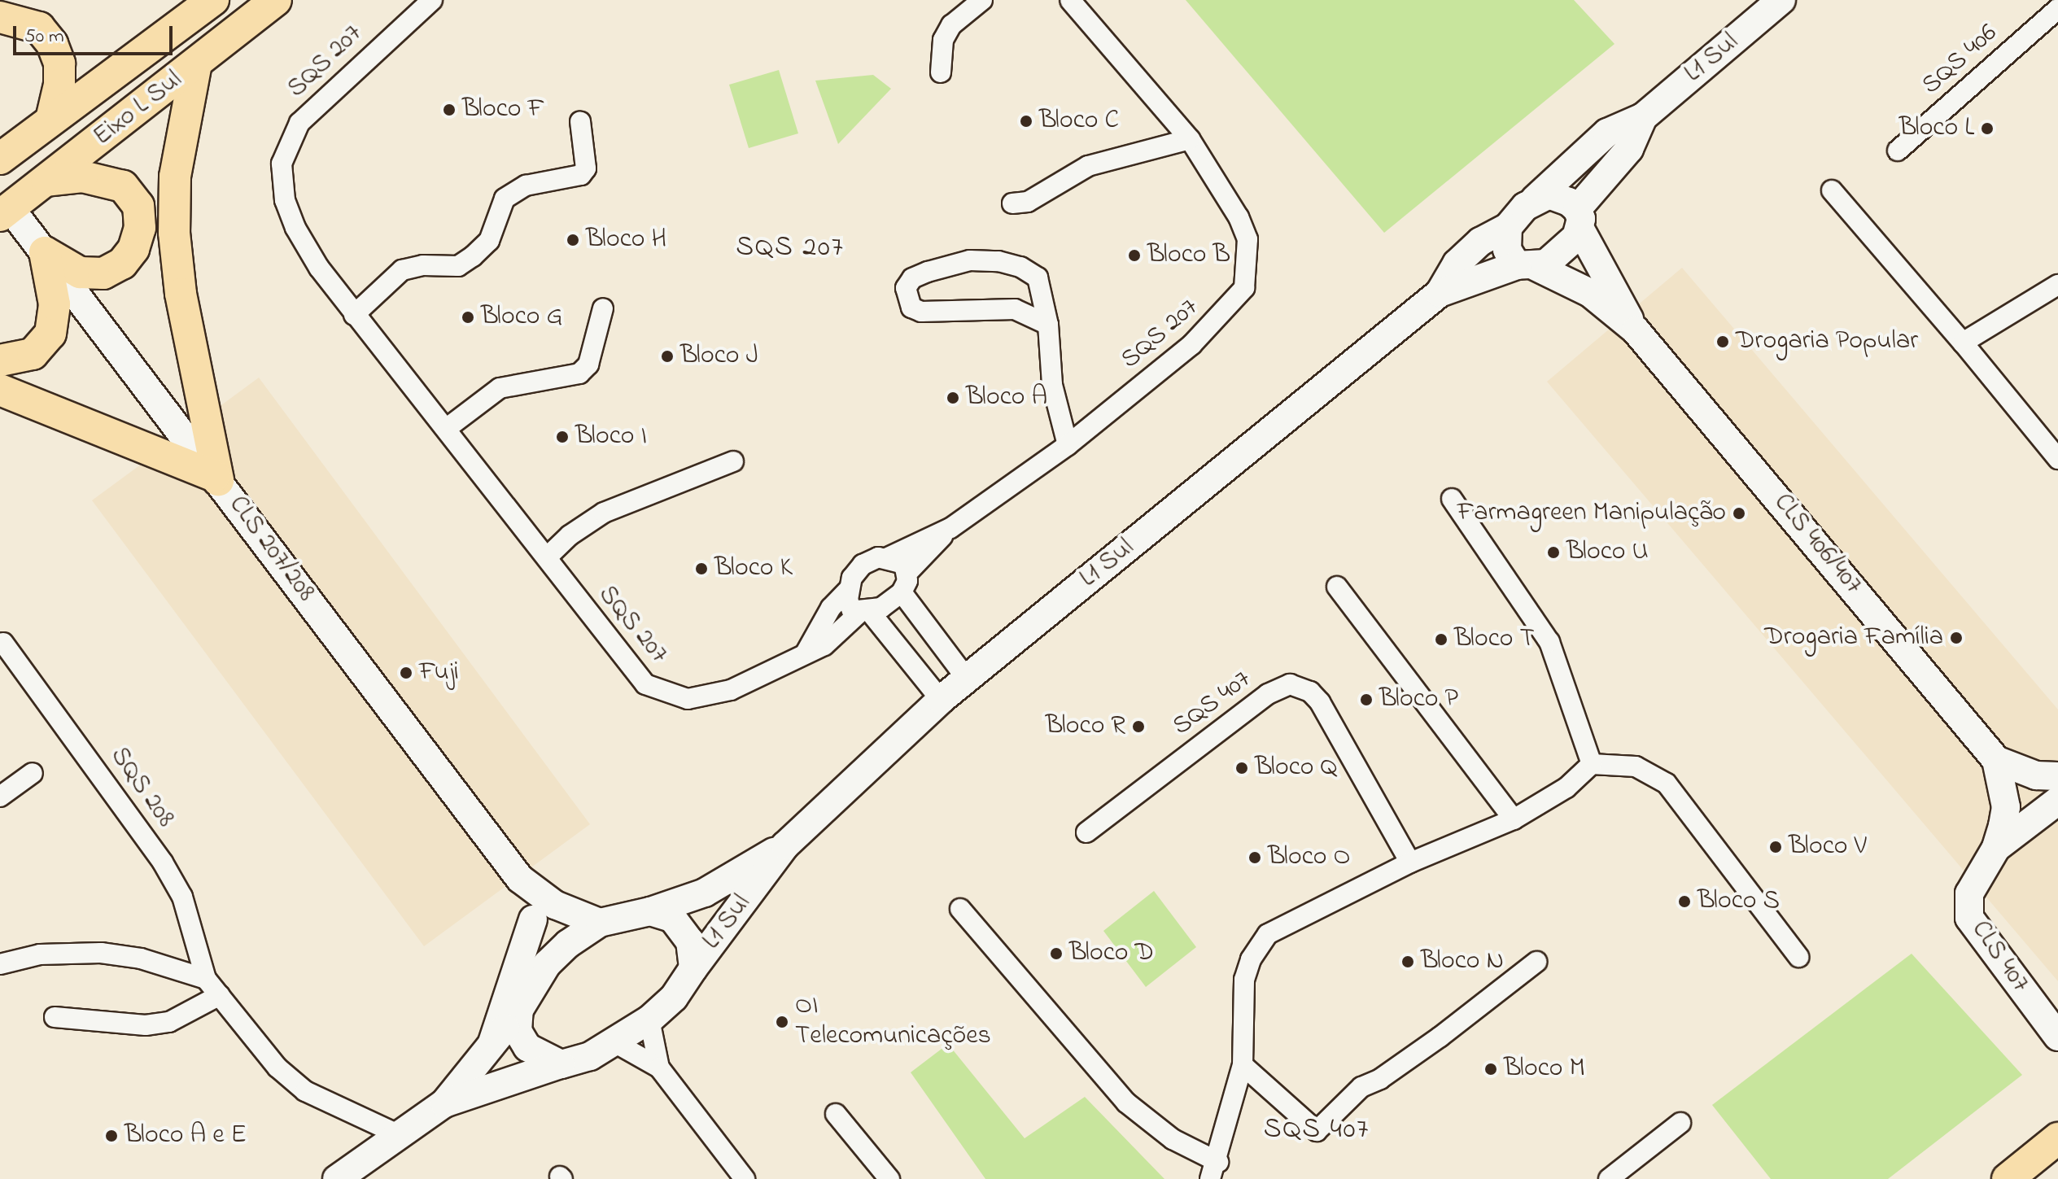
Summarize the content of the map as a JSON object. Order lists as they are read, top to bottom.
{
  "streets": {
    "main road": ["Eixo L Sul"],
    "street": [
      "L1 Sul",
      "SQS 406",
      "SQS 207",
      "CLS 406/407",
      "CLS 207/208",
      "SQS 407",
      "SQS 208",
      "CLS 407"
    ]
  },
  "crossings": [
    ["L1 Sul", "CLS 406/407"],
    ["L1 Sul", "CLS 207/208"],
    ["Eixo L Sul", "CLS 207/208"],
    ["CLS 406/407", "CLS 407"]
  ],
  "districts": ["SQS 207", "SQS 407"],
  "places": [
    "Bloco F",
    "Bloco C",
    "Bloco L",
    "Bloco H",
    "Bloco B",
    "Bloco G",
    "Drogaria Popular",
    "Bloco J",
    "Bloco A",
    "Bloco I",
    "Farmagreen Manipulação",
    "Bloco U",
    "Bloco K",
    "Drogaria Família",
    "Bloco T",
    "Fuji",
    "Bloco P",
    "Bloco R",
    "Bloco Q",
    "Bloco V",
    "Bloco O",
    "Bloco S",
    "Bloco D",
    "Bloco N",
    "OI Telecomunicações",
    "Bloco M",
    "Bloco A e E"
  ],
  "scale_bar": "50 m"
}
